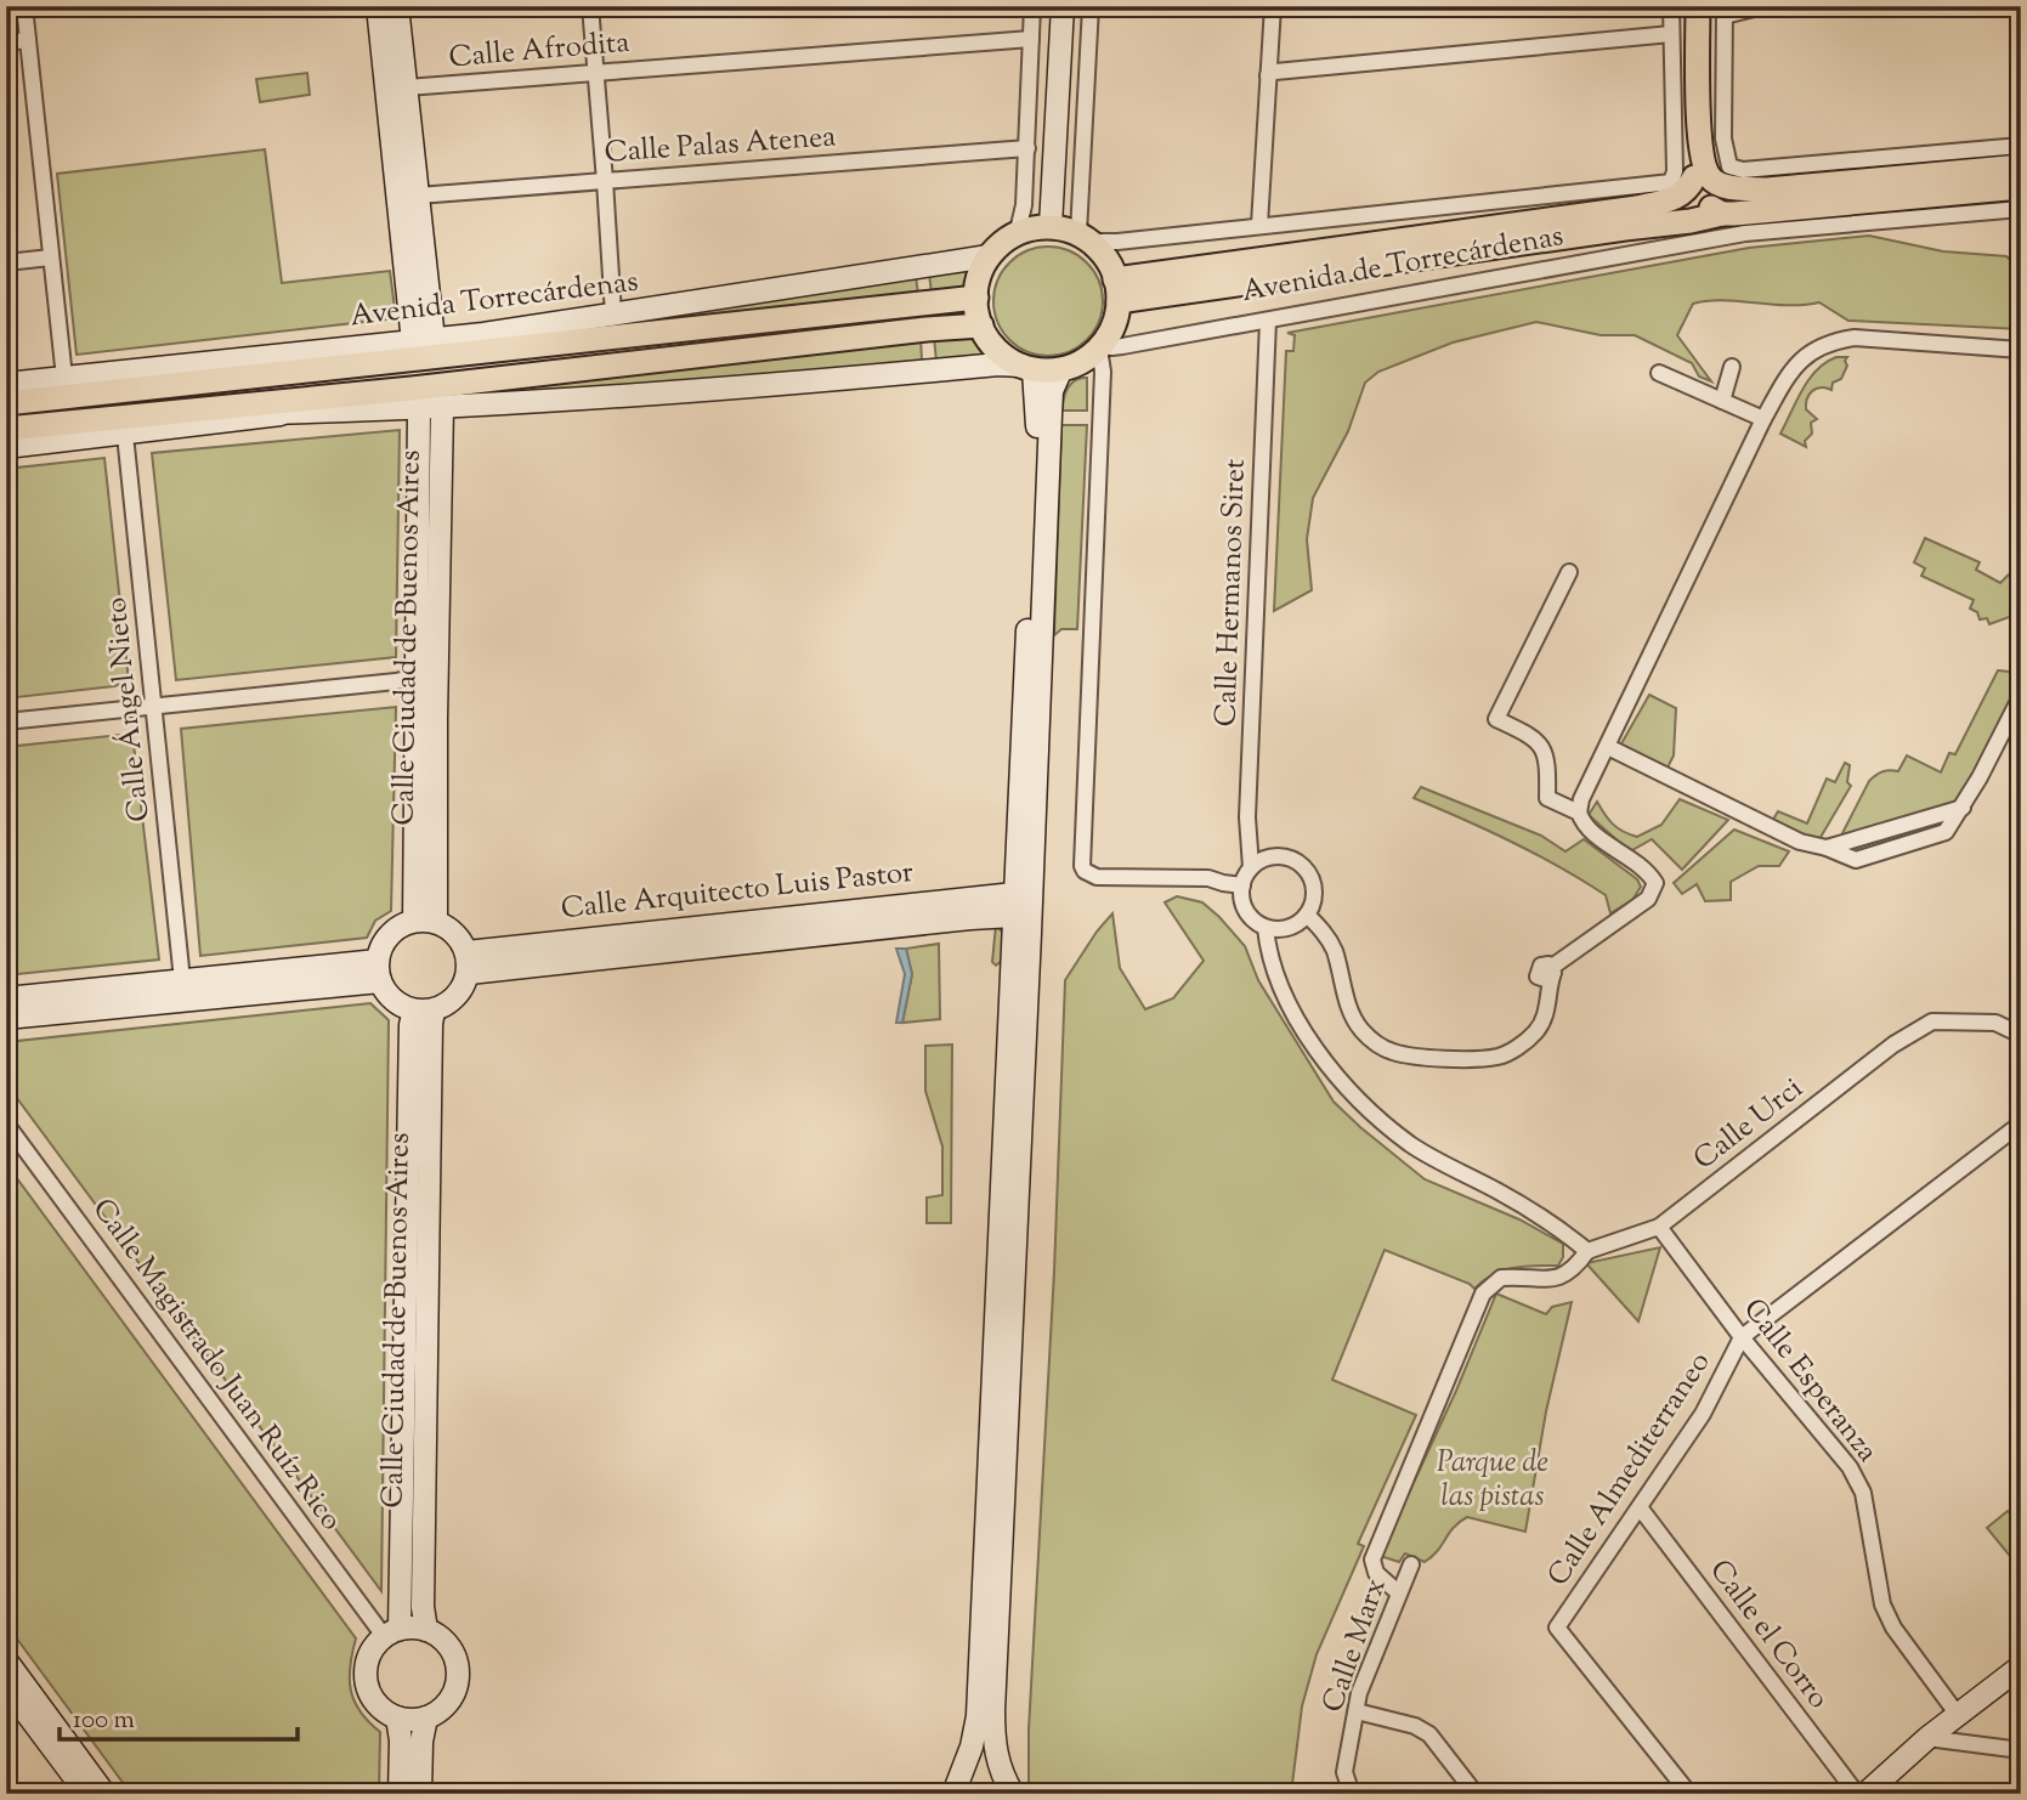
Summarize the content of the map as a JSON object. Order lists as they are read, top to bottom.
{
  "streets": {
    "main road": ["Avenida de Torrecárdenas", "Avenida Torrecárdenas"],
    "street": [
      "Calle Afrodita",
      "Calle Palas Atenea",
      "Calle Hermanos Siret",
      "Calle Ciudad de Buenos Aires",
      "Calle Ángel Nieto",
      "Calle Arquitecto Luis Pastor",
      "Calle Urci",
      "Calle Magistrado Juan Ruíz Rico",
      "Calle Esperanza",
      "Calle Almediterraneo",
      "Calle el Corro",
      "Calle Marx"
    ]
  },
  "crossings": [
    ["Avenida de Torrecárdenas", "Avenida Torrecárdenas"],
    ["Avenida de Torrecárdenas", "Calle Hermanos Siret"],
    ["Calle Ciudad de Buenos Aires", "Calle Arquitecto Luis Pastor"],
    ["Calle Ciudad de Buenos Aires", "Calle Magistrado Juan Ruíz Rico"],
    ["Calle Urci", "Calle Esperanza"],
    ["Calle Esperanza", "Calle Almediterraneo"],
    ["Calle Almediterraneo", "Calle el Corro"]
  ],
  "parks": ["Parque de las pistas"],
  "scale_bar": "100 m"
}
